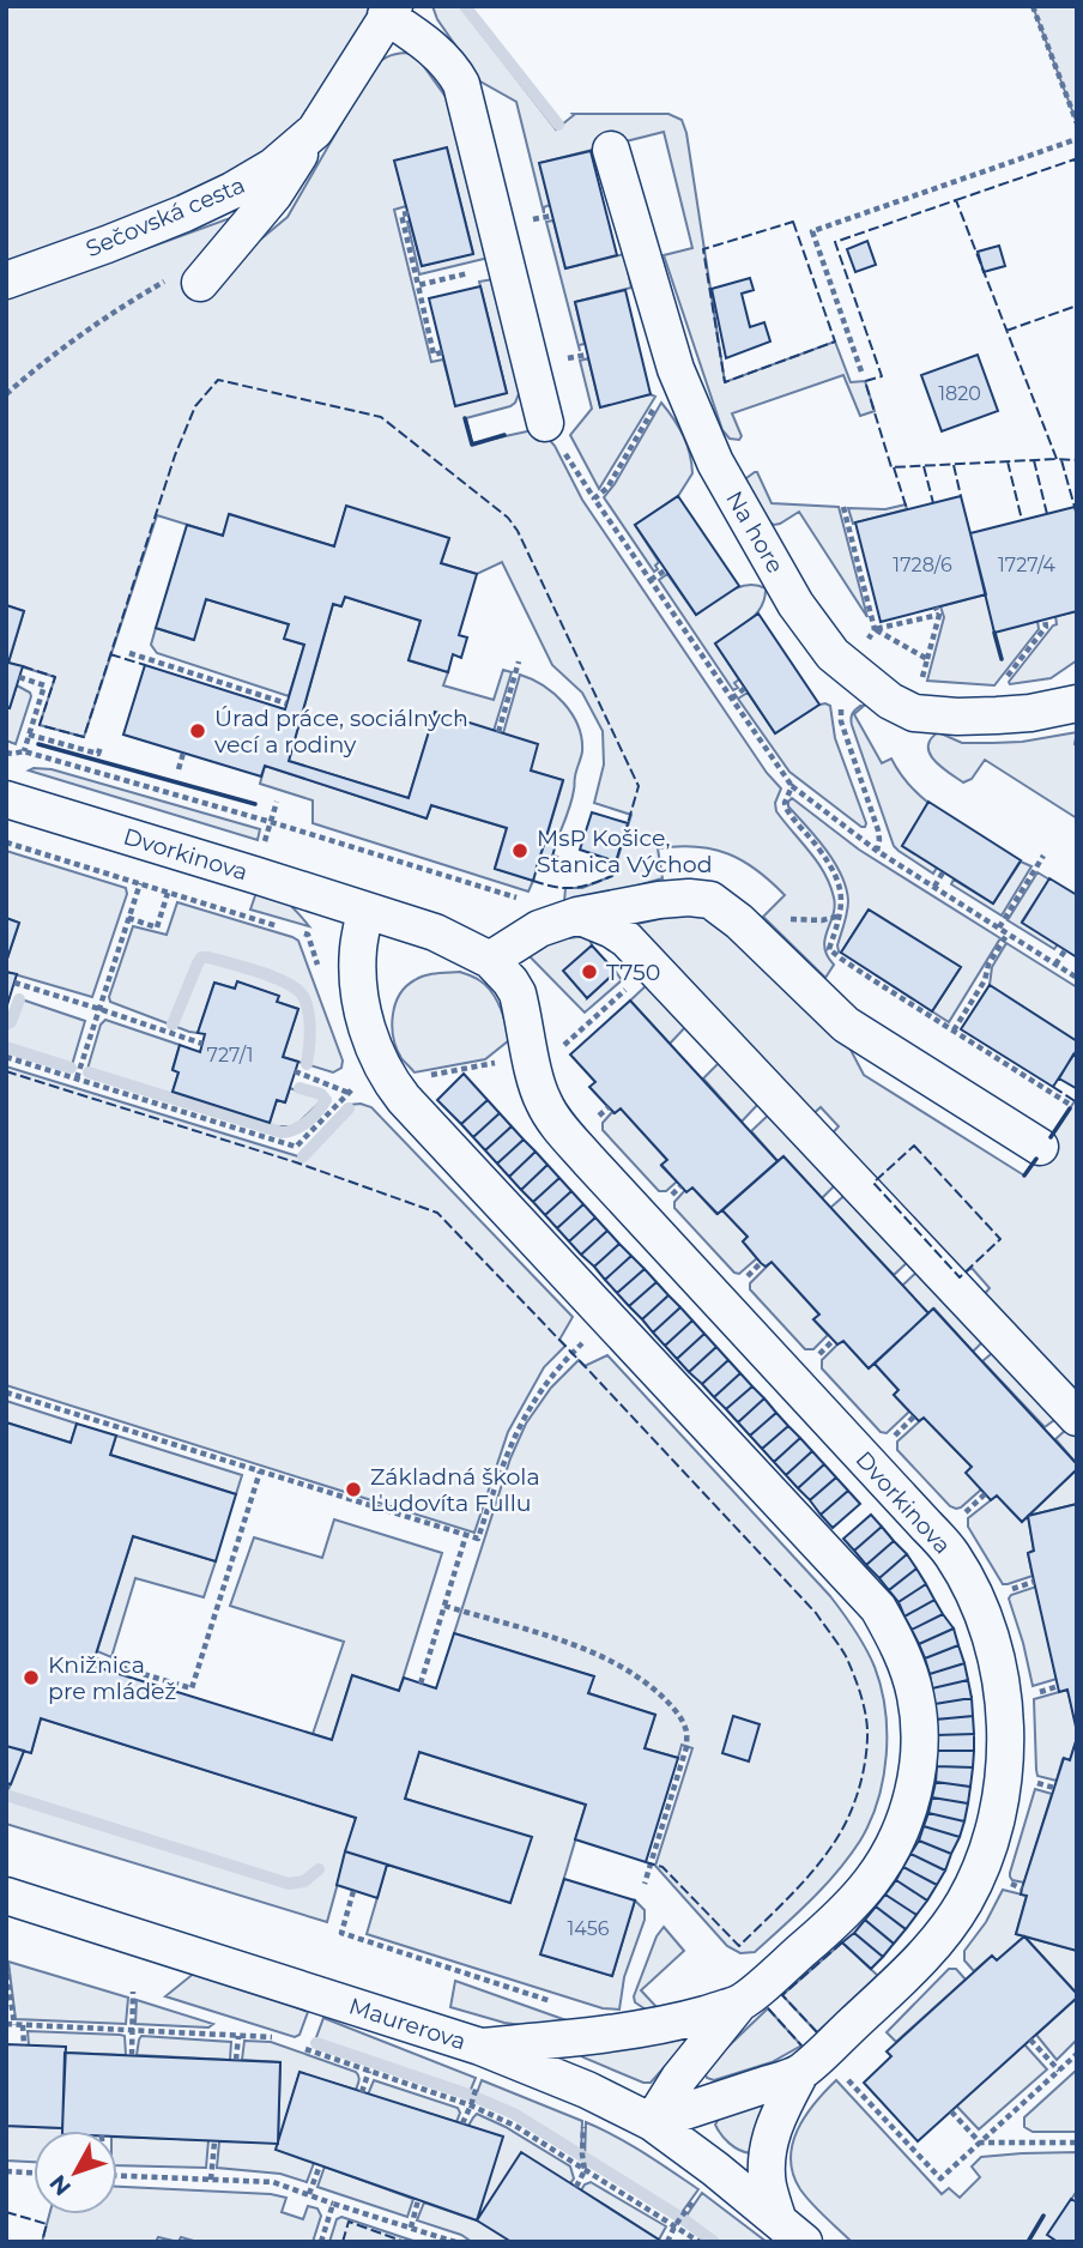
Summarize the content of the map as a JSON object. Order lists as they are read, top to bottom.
{
  "streets": {
    "street": [
      "Sečovská cesta",
      "Na hore",
      "Dvorkinova",
      "Maurerova"
    ]
  },
  "crossings": [
    ["Dvorkinova", "Maurerova"]
  ],
  "places": [
    "Úrad práce, sociálnych vecí a rodiny",
    "MsP Košice, Stanica Východ",
    "T750",
    "Základná škola Ľudovíta Fullu",
    "Knižnica pre mládež"
  ],
  "house_numbers": [
    "1820",
    "1728/6",
    "1727/4",
    "727/1",
    "1456"
  ],
  "north": "bottom left"
}
